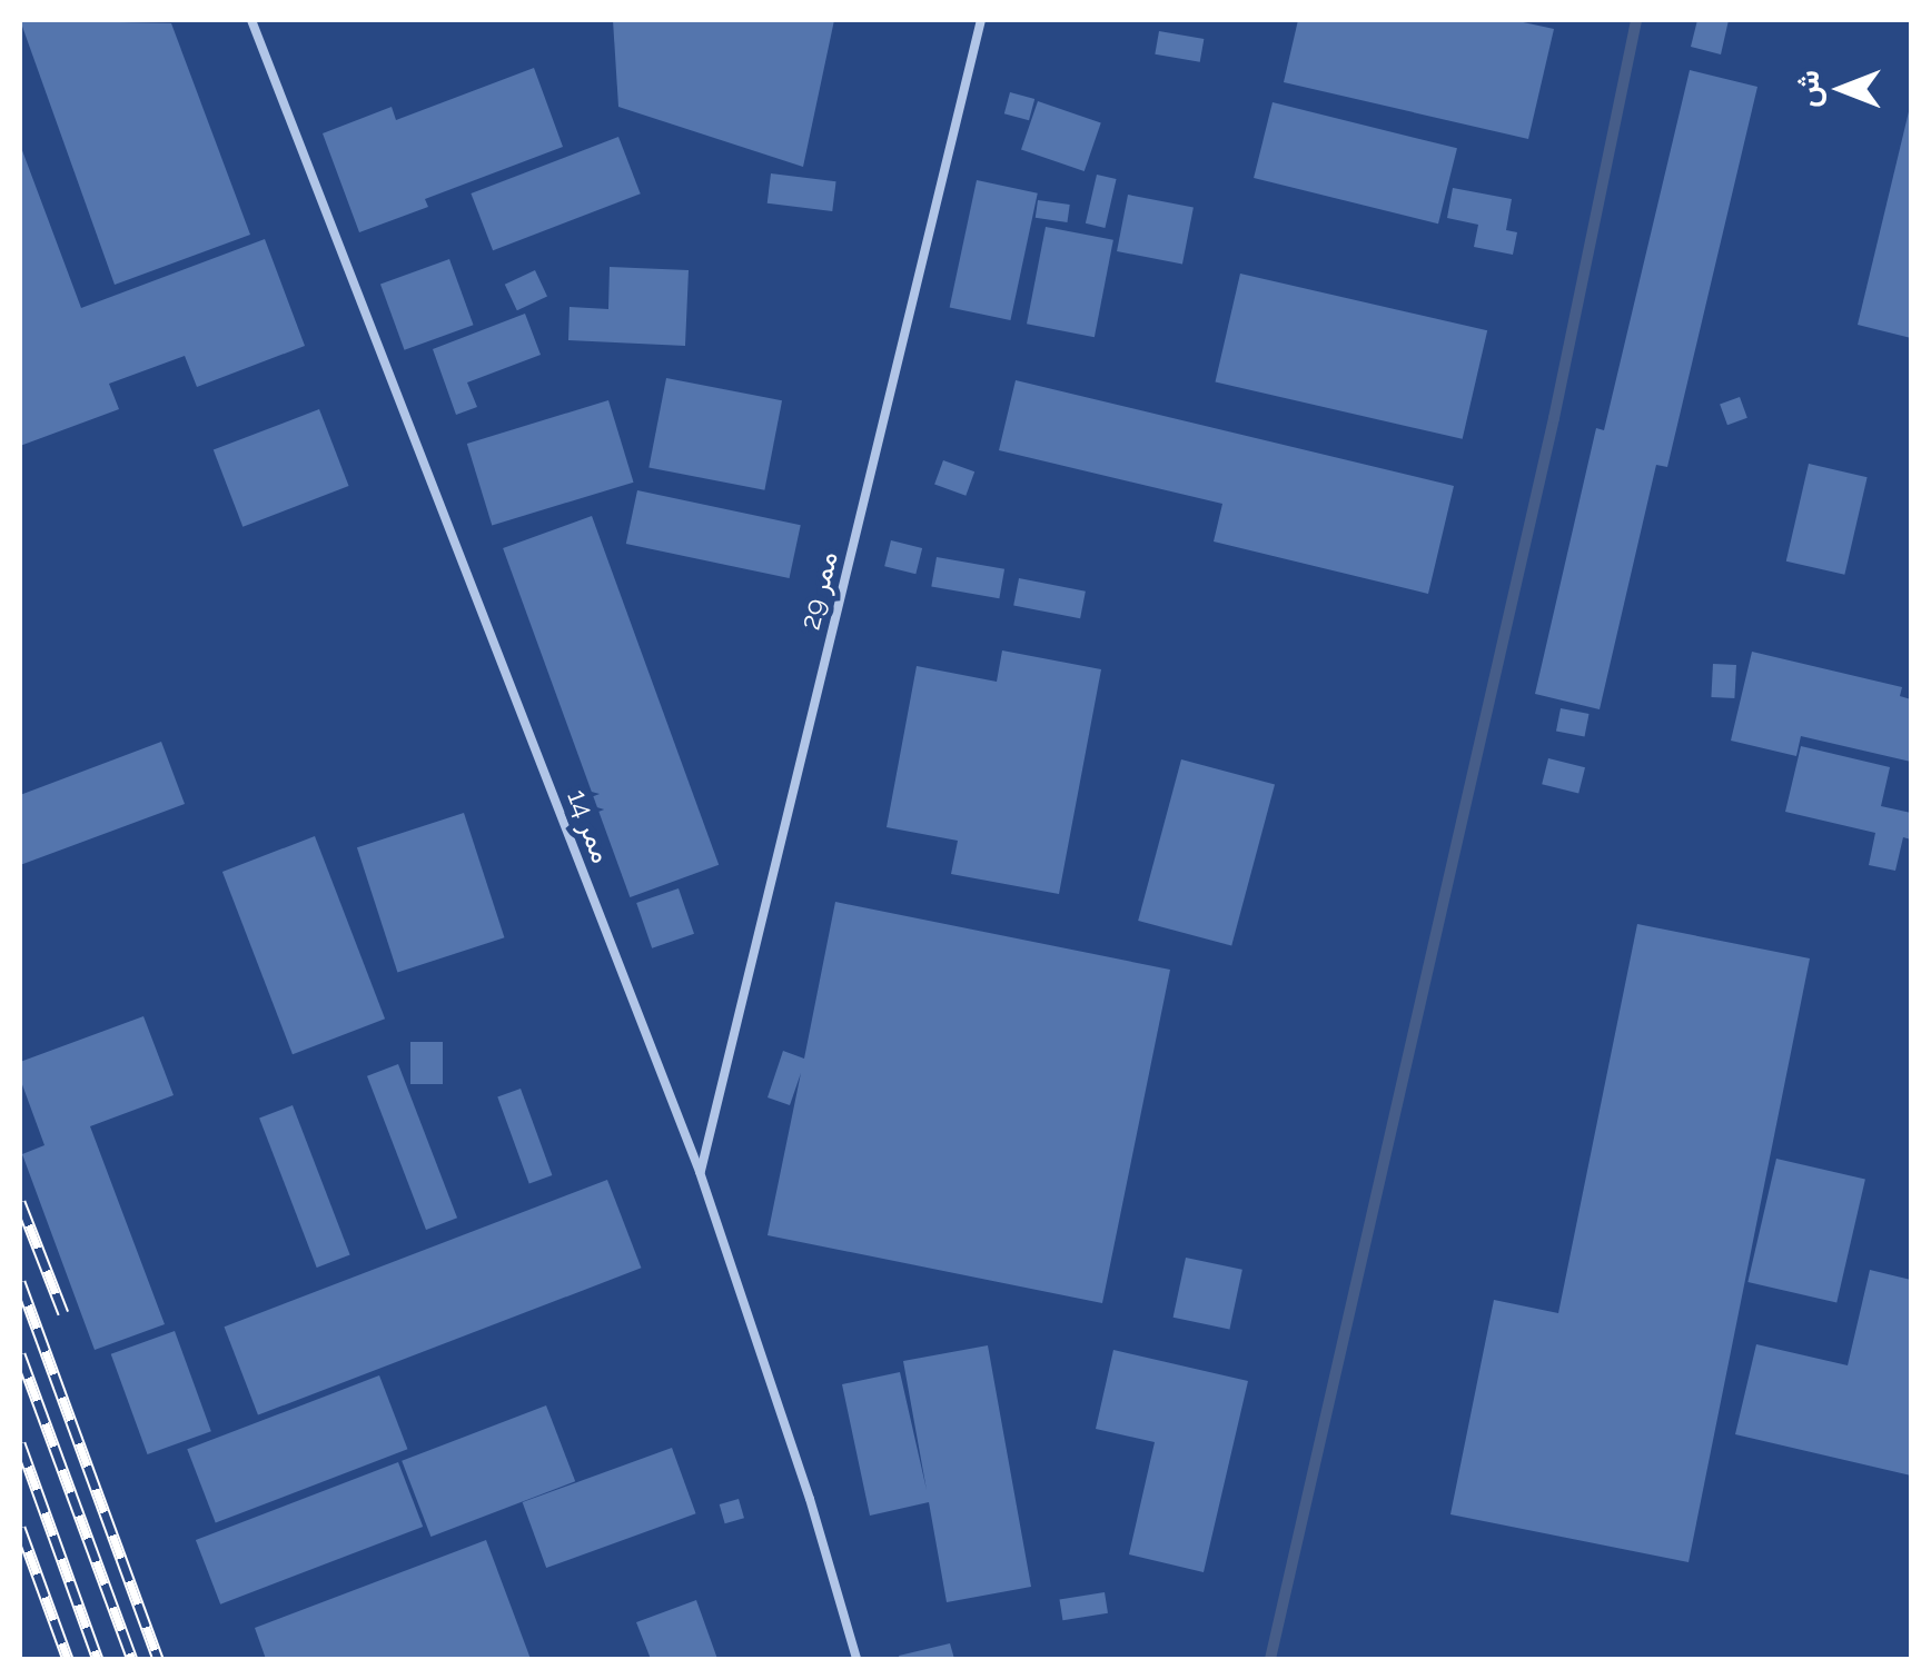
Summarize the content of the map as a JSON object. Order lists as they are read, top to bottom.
{
  "streets": {
    "lane": ["ممر 29", "ممر 14"]
  },
  "crossings": [
    ["ممر 29", "ممر 14"]
  ],
  "north": "left"
}
